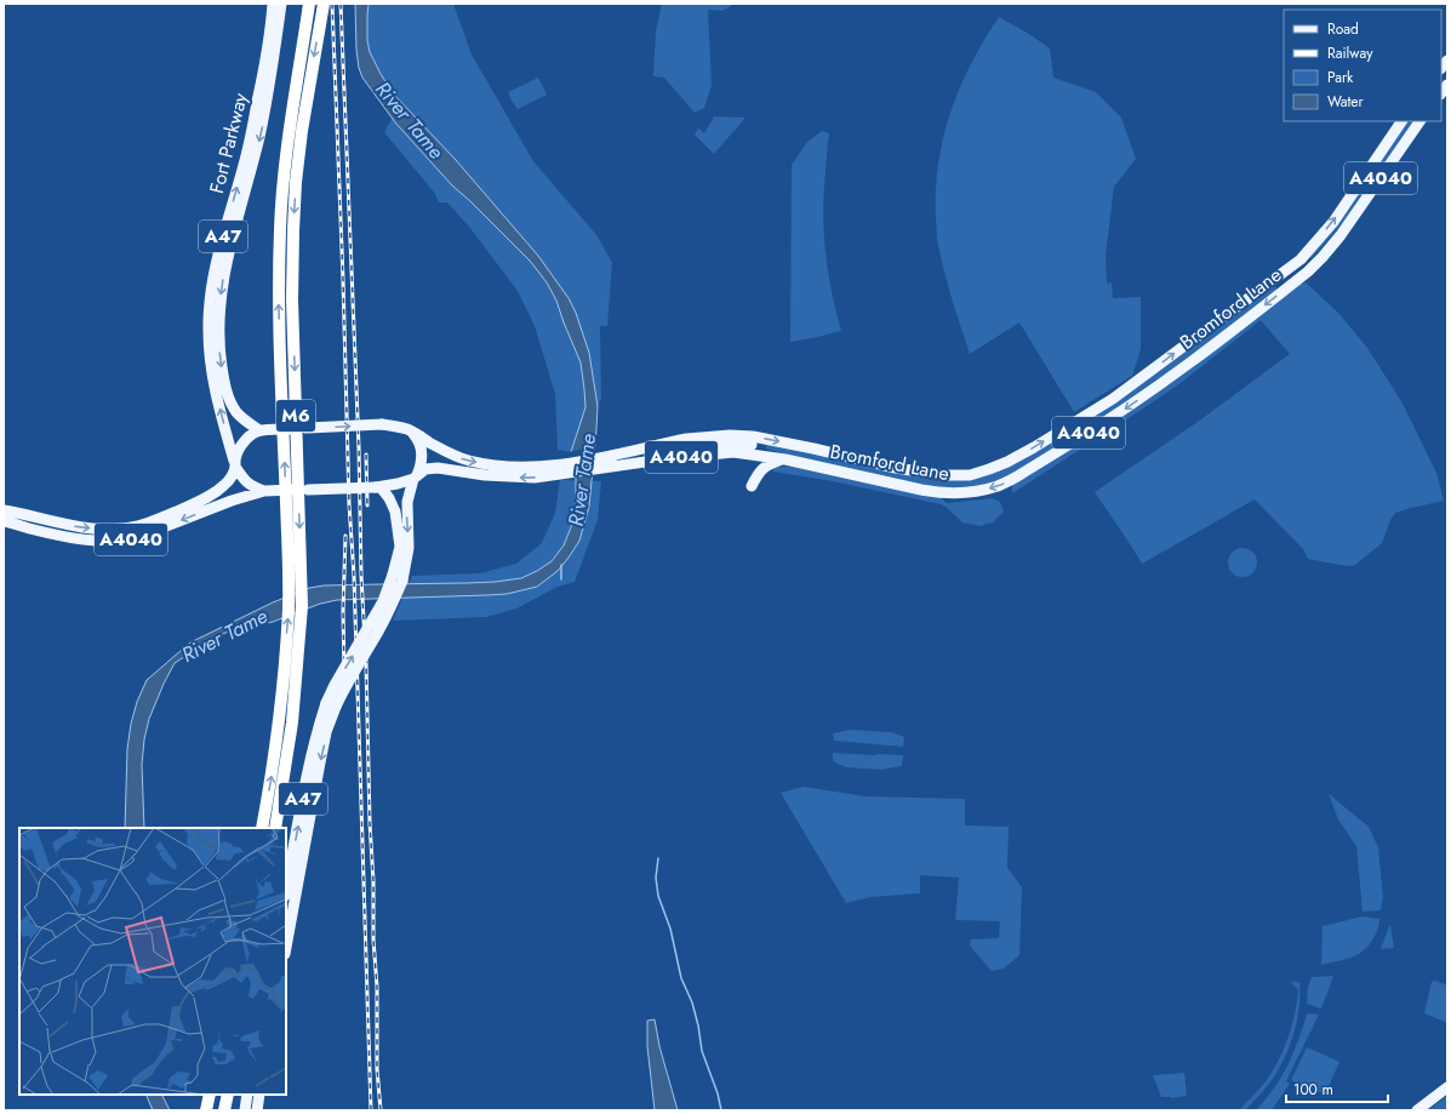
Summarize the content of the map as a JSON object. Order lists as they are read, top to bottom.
{
  "streets": {
    "highway": ["M6"],
    "main road": [
      "Fort Parkway",
      "A4040",
      "A47",
      "Bromford Lane"
    ]
  },
  "crossings": [
    ["Fort Parkway", "A4040"],
    ["Fort Parkway", "Bromford Lane"],
    ["A4040", "Bromford Lane"],
    ["A47", "Bromford Lane"]
  ],
  "water": ["River Tame"],
  "legend": [
    "Road",
    "Railway",
    "Park",
    "Water"
  ],
  "scale_bar": "100 m"
}
